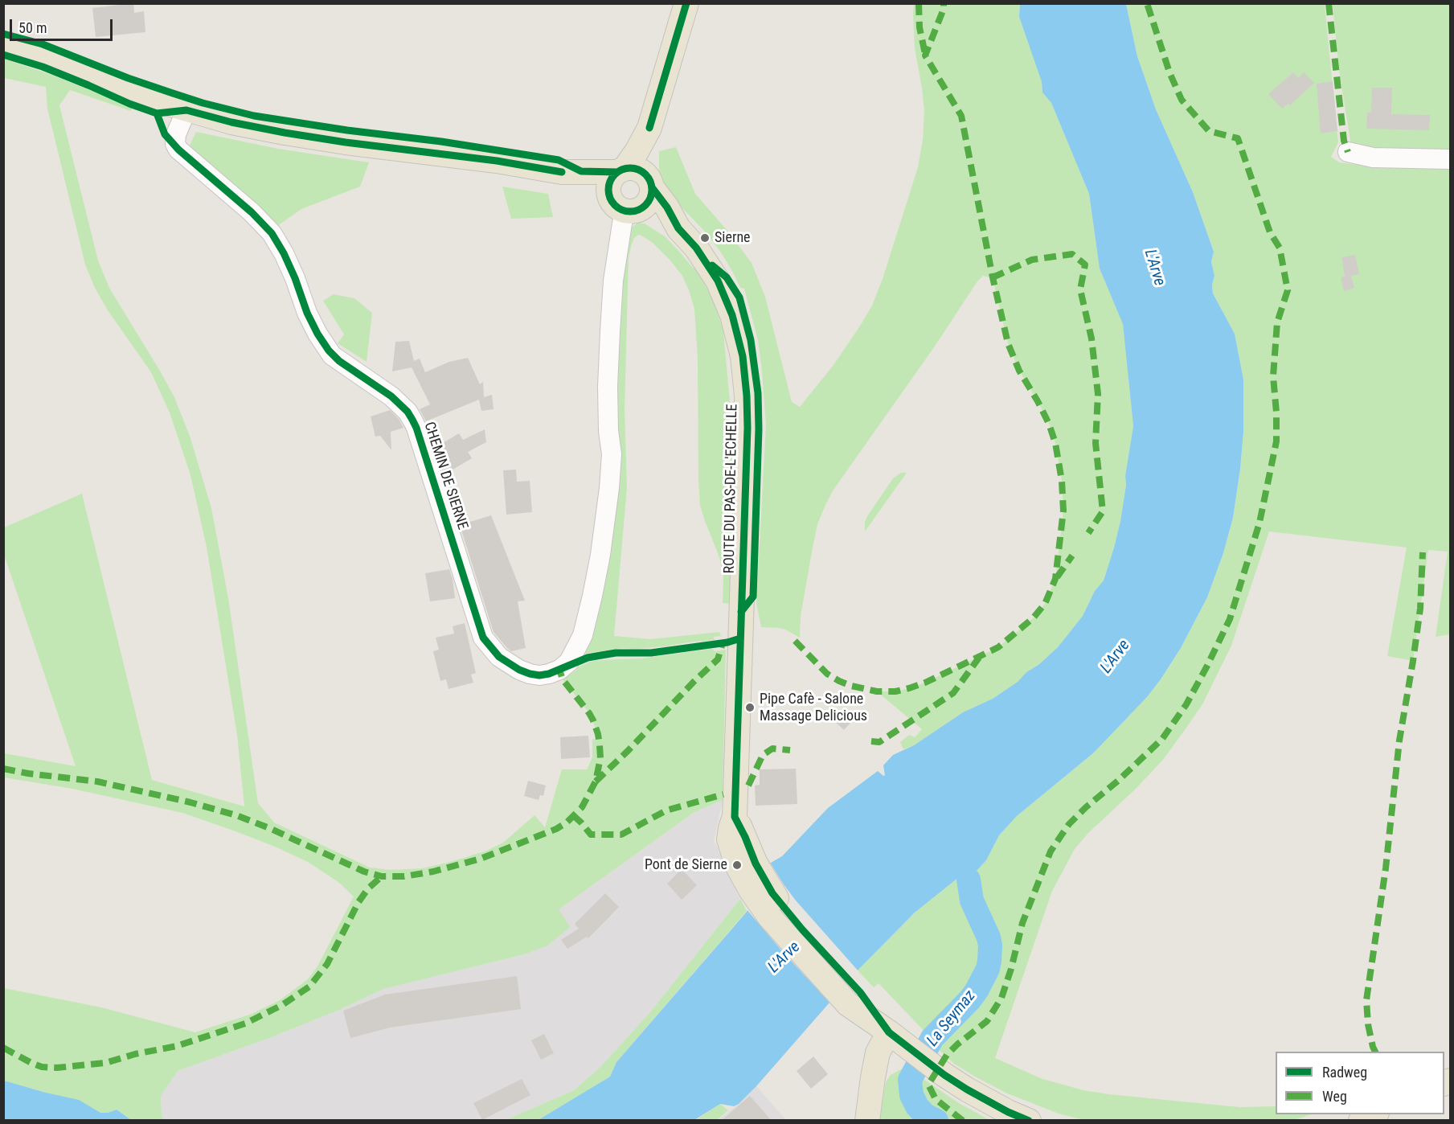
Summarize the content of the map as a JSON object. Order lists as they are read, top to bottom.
{
  "streets": {
    "main road": ["ROUTE DU PAS-DE-L'ECHELLE"],
    "street": ["CHEMIN DE SIERNE"]
  },
  "crossings": [
    ["CHEMIN DE SIERNE", "ROUTE DU PAS-DE-L'ECHELLE"]
  ],
  "water": ["L'Arve", "La Seymaz"],
  "places": ["Sierne", "Pipe Cafè - Salone Massage Delicious", "Pont de Sierne"],
  "legend": ["Radweg", "Weg"],
  "scale_bar": "50 m"
}
